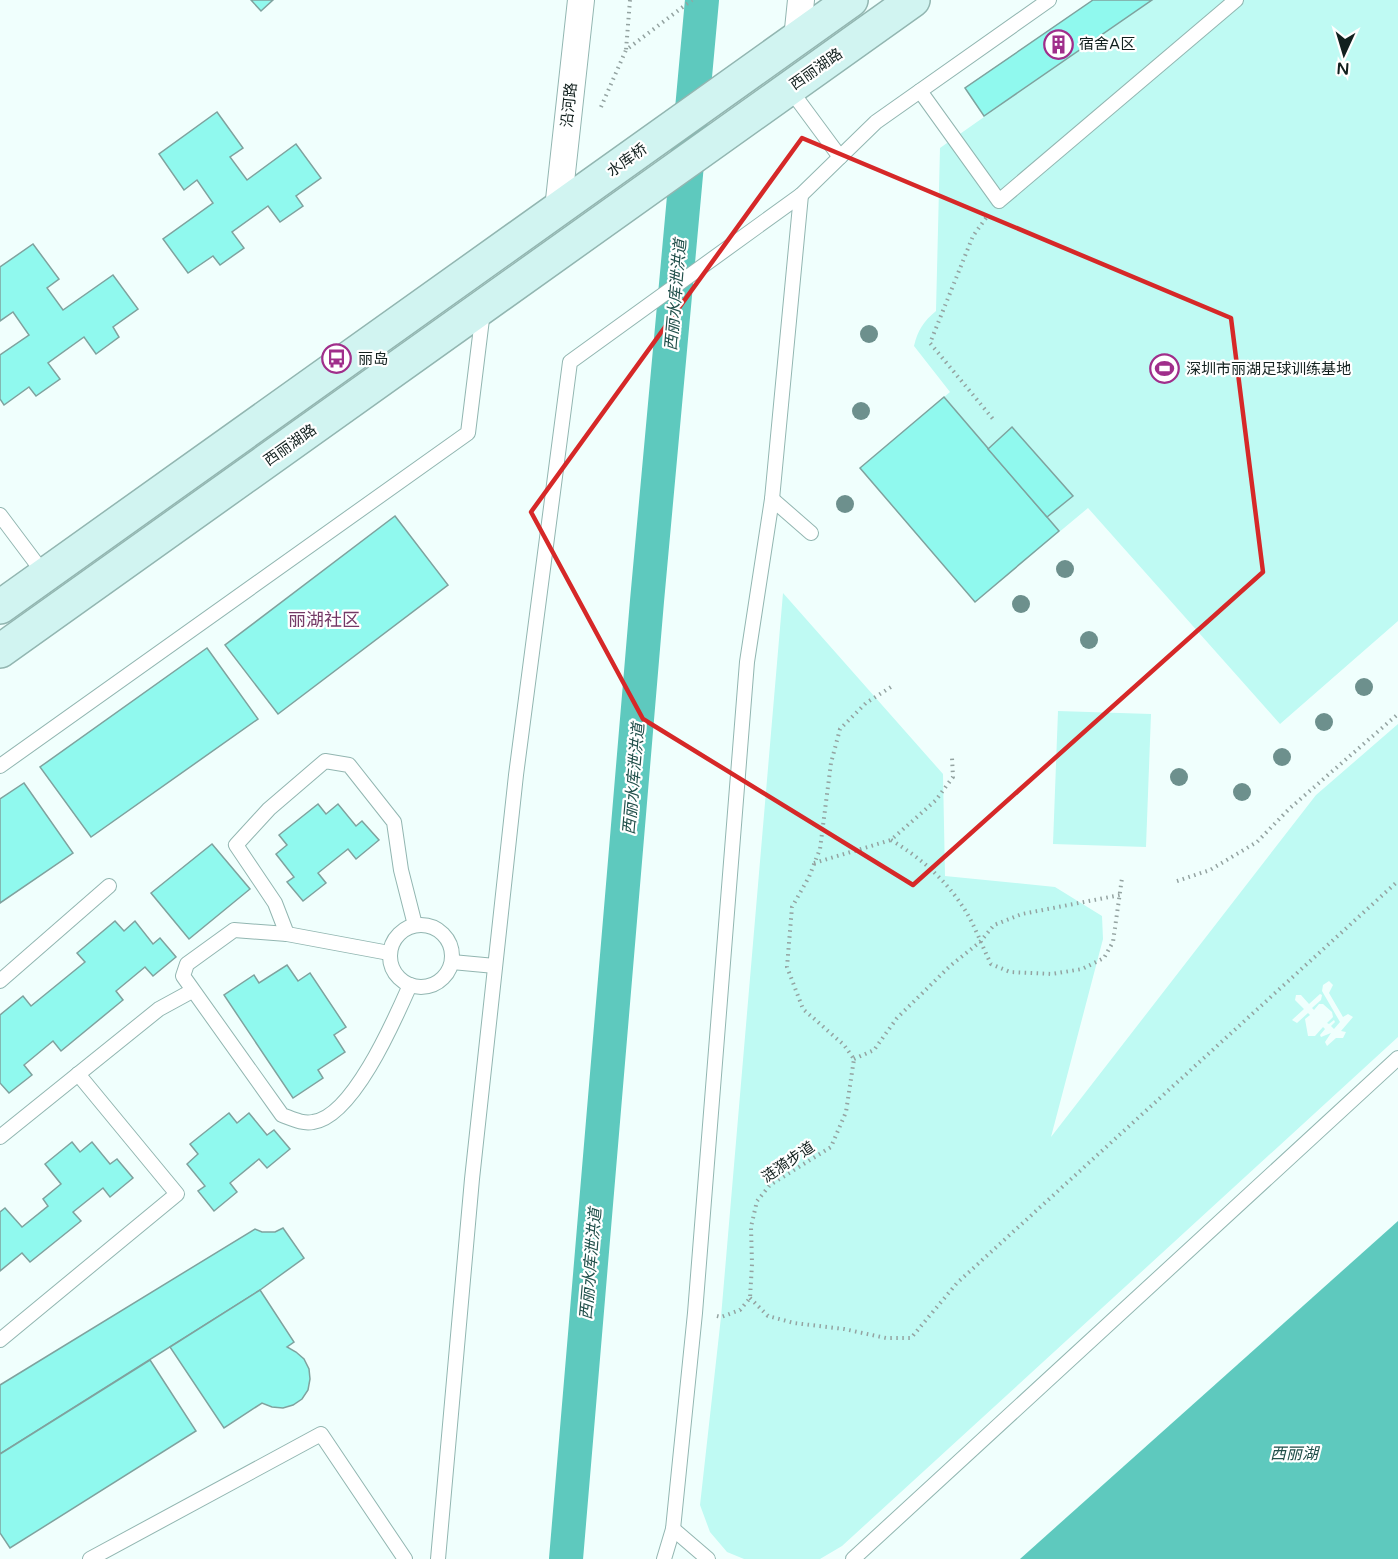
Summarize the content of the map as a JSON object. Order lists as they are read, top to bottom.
{
  "streets": {
    "main road": ["西丽湖路", "水库桥"],
    "street": ["沿河路"],
    "path": ["涟漪步道"]
  },
  "crossings": [
    ["沿河路", "水库桥"]
  ],
  "districts": ["丽湖社区"],
  "water": ["西丽水库泄洪道", "西丽湖"],
  "places": {
    "building": ["宿舍A区"],
    "bus stop": ["丽岛"],
    "sports": ["深圳市丽湖足球训练基地"]
  },
  "north": "bottom"
}
